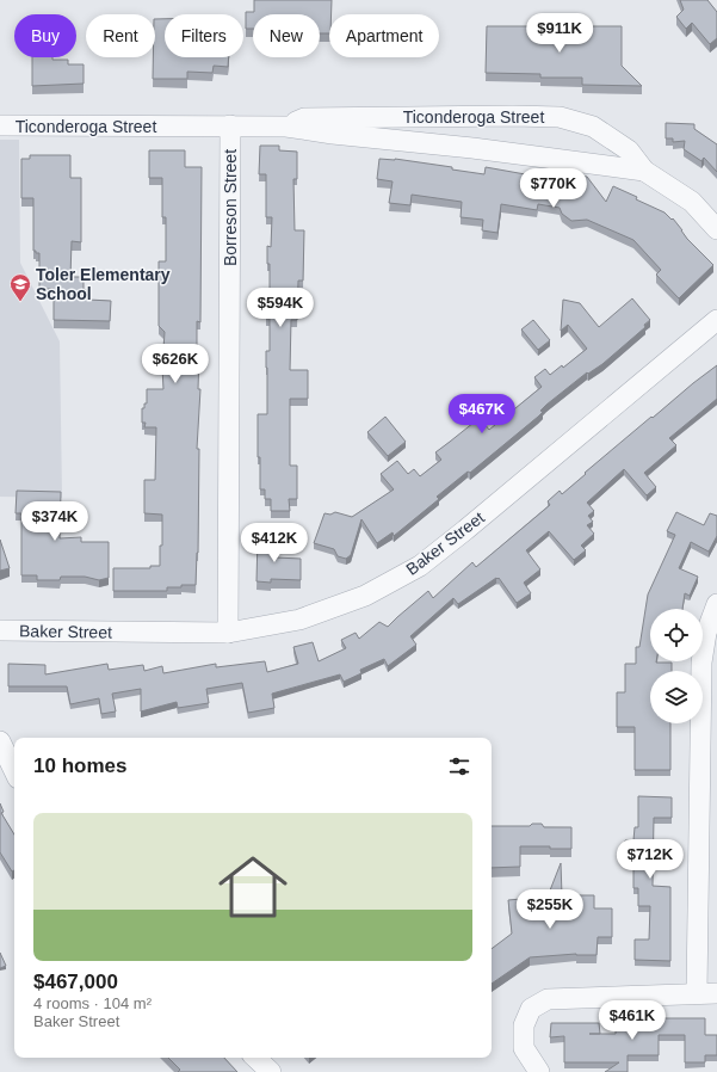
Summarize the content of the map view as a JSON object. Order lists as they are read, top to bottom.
{
  "streets": {
    "street": ["Ticonderoga Street", "Borreson Street", "Baker Street"]
  },
  "crossings": [
    ["Ticonderoga Street", "Borreson Street"],
    ["Borreson Street", "Baker Street"]
  ],
  "places": {
    "school or university": ["Toler Elementary School"]
  },
  "page": {
    "price": [
      "$911K",
      "$770K",
      "$594K",
      "$626K",
      "$467K",
      "$374K",
      "$412K",
      "$712K",
      "$255K",
      "$461K"
    ],
    "chip": [
      "Buy",
      "Rent",
      "Filters",
      "New",
      "Apartment"
    ],
    "heading": "10 homes",
    "list": [
      {
        "name": "$467,000",
        "note": "4 rooms · 104 m² · Baker Street"
      }
    ]
  }
}
